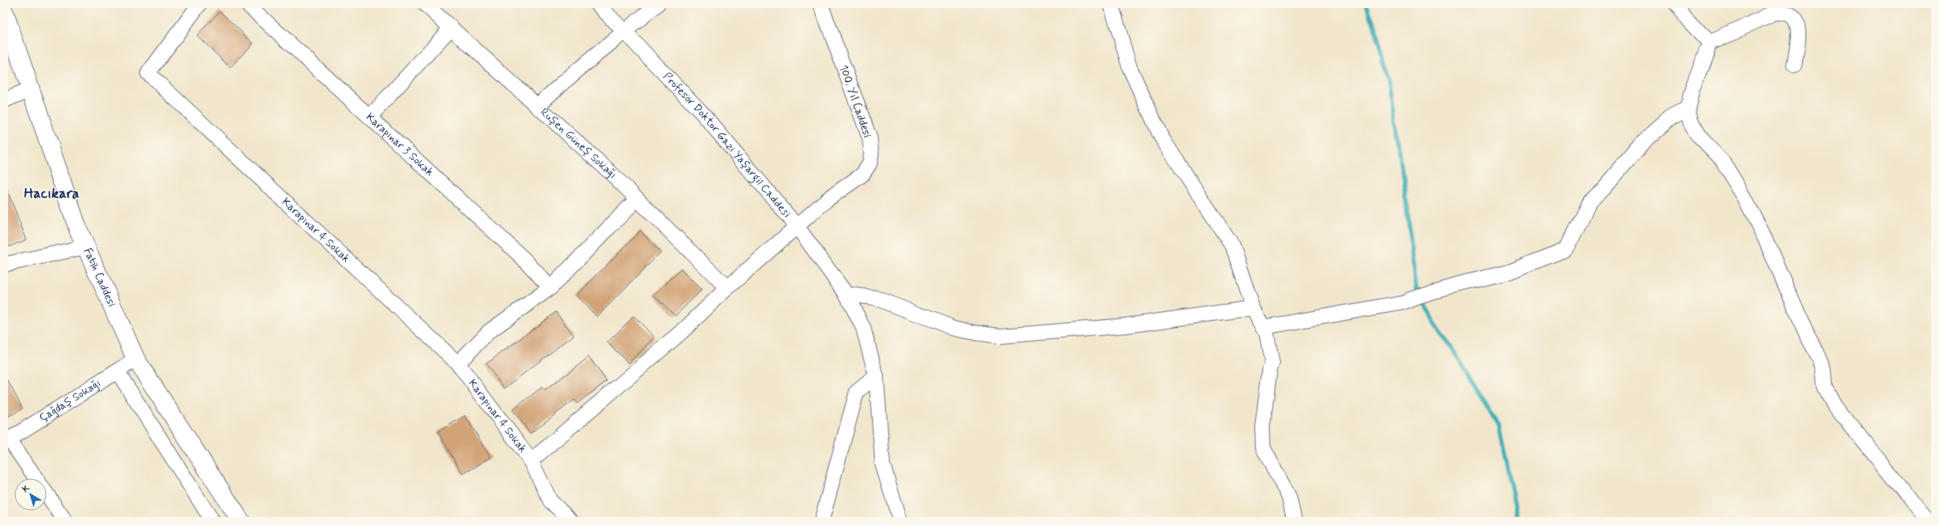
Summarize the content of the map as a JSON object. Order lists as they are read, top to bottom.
{
  "streets": {
    "main road": ["Fatih Caddesi"],
    "street": [
      "100. Yıl Caddesi",
      "Ruşen Güneş Sokağı",
      "Karapınar 3 Sokak",
      "Profesör Doktor Gazi Yaşargil Caddesi",
      "Karapınar 4 Sokak",
      "Çağdaş Sokağı"
    ]
  },
  "crossings": [
    ["100. Yıl Caddesi", "Ruşen Güneş Sokağı"],
    ["100. Yıl Caddesi", "Profesör Doktor Gazi Yaşargil Caddesi"],
    ["100. Yıl Caddesi", "Karapınar 4 Sokak"],
    ["Fatih Caddesi", "Çağdaş Sokağı"]
  ],
  "districts": ["Hacıkara"],
  "north": "top left"
}
